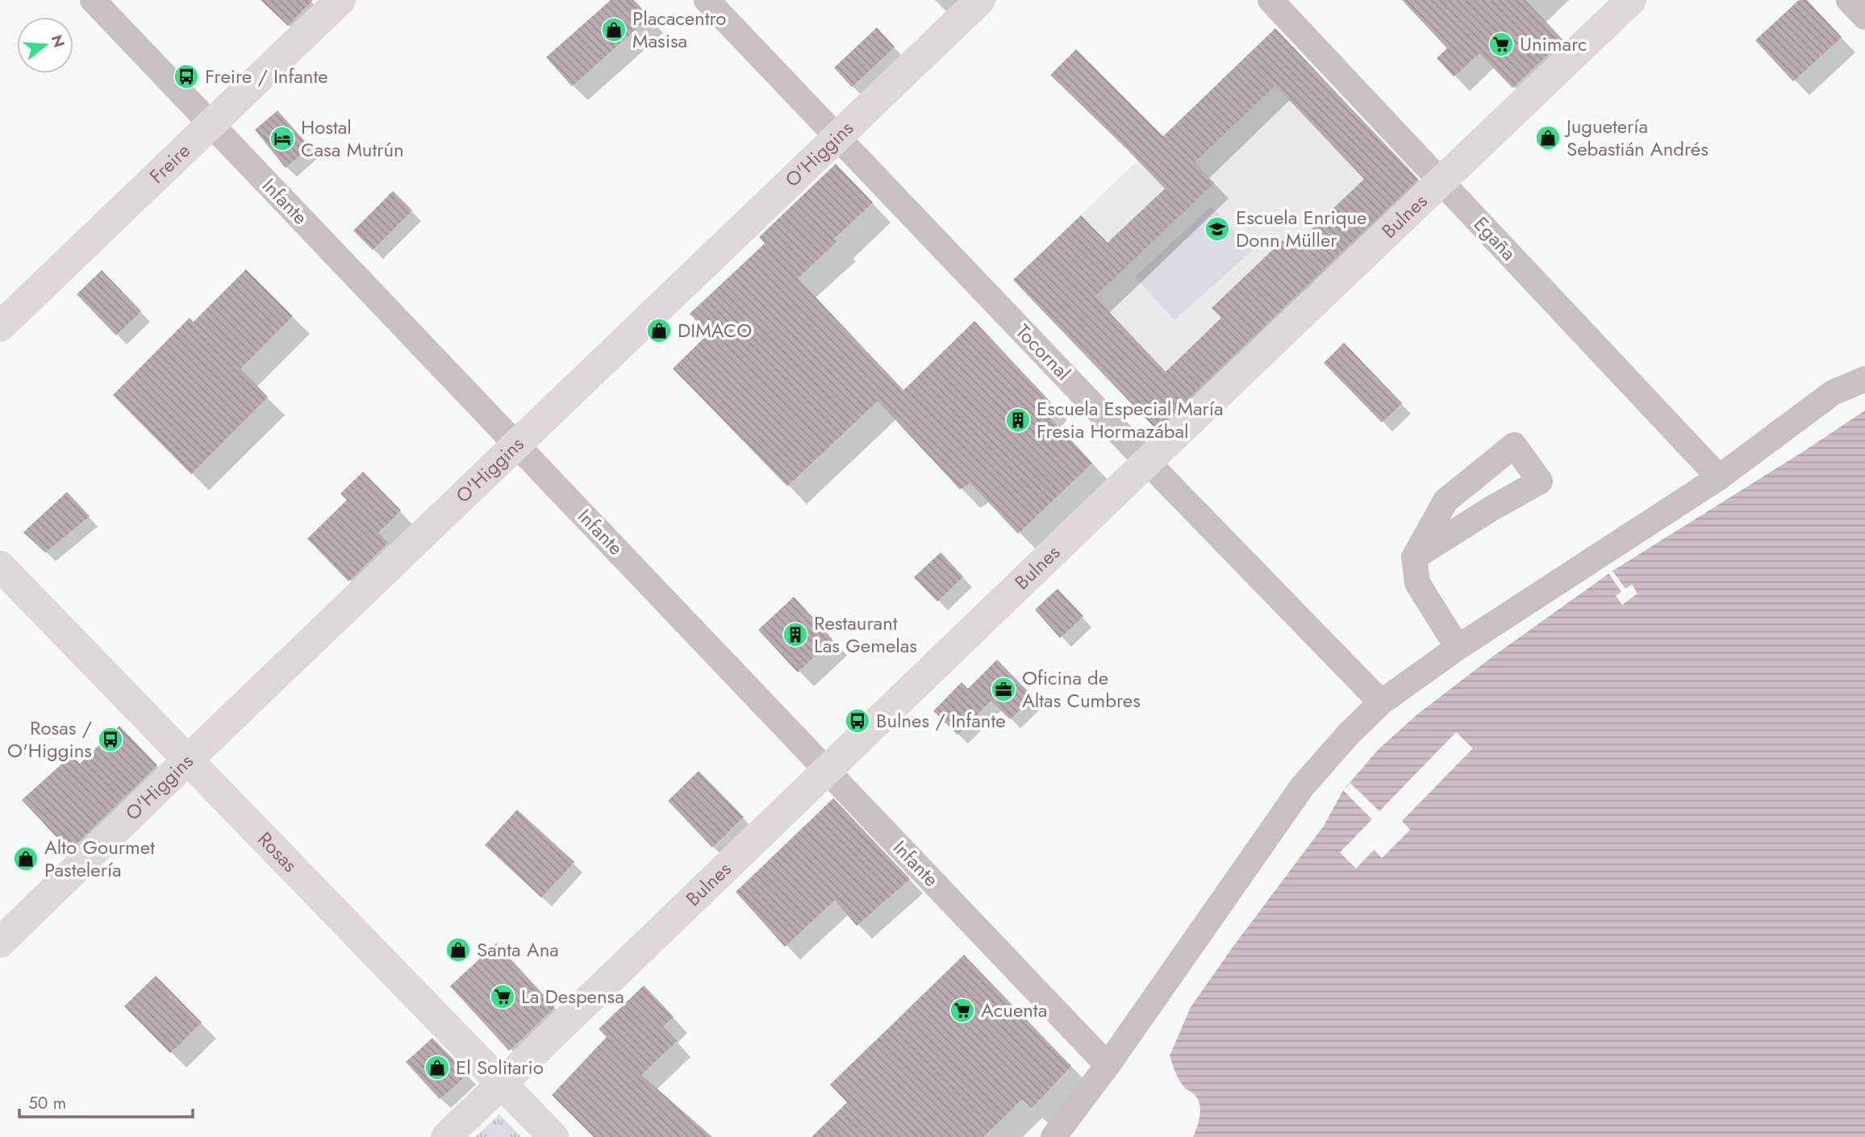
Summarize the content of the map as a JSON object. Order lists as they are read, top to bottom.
{
  "streets": {
    "main road": [
      "O'Higgins",
      "Freire",
      "Bulnes",
      "Rosas"
    ],
    "street": ["Infante", "Egaña", "Tocornal"]
  },
  "crossings": [
    ["O'Higgins", "Infante"],
    ["O'Higgins", "Tocornal"],
    ["O'Higgins", "Rosas"],
    ["Freire", "Infante"],
    ["Infante", "Bulnes"],
    ["Bulnes", "Egaña"],
    ["Bulnes", "Tocornal"],
    ["Bulnes", "Rosas"]
  ],
  "places": {
    "shop": [
      "Placacentro Masisa",
      "Juguetería Sebastián Andrés",
      "DIMACO",
      "Alto Gourmet Pastelería",
      "Santa Ana",
      "El Solitario"
    ],
    "supermarket": ["Unimarc", "La Despensa", "Acuenta"],
    "bus stop": ["Freire / Infante", "Bulnes / Infante", "Rosas / O'Higgins"],
    "hotel": ["Hostal Casa Mutrún"],
    "school or university": ["Escuela Enrique Donn Müller"],
    "building": ["Escuela Especial María Fresia Hormazábal", "Restaurant Las Gemelas"],
    "office": ["Oficina de Altas Cumbres"]
  },
  "scale_bar": "50 m",
  "north": "right"
}
